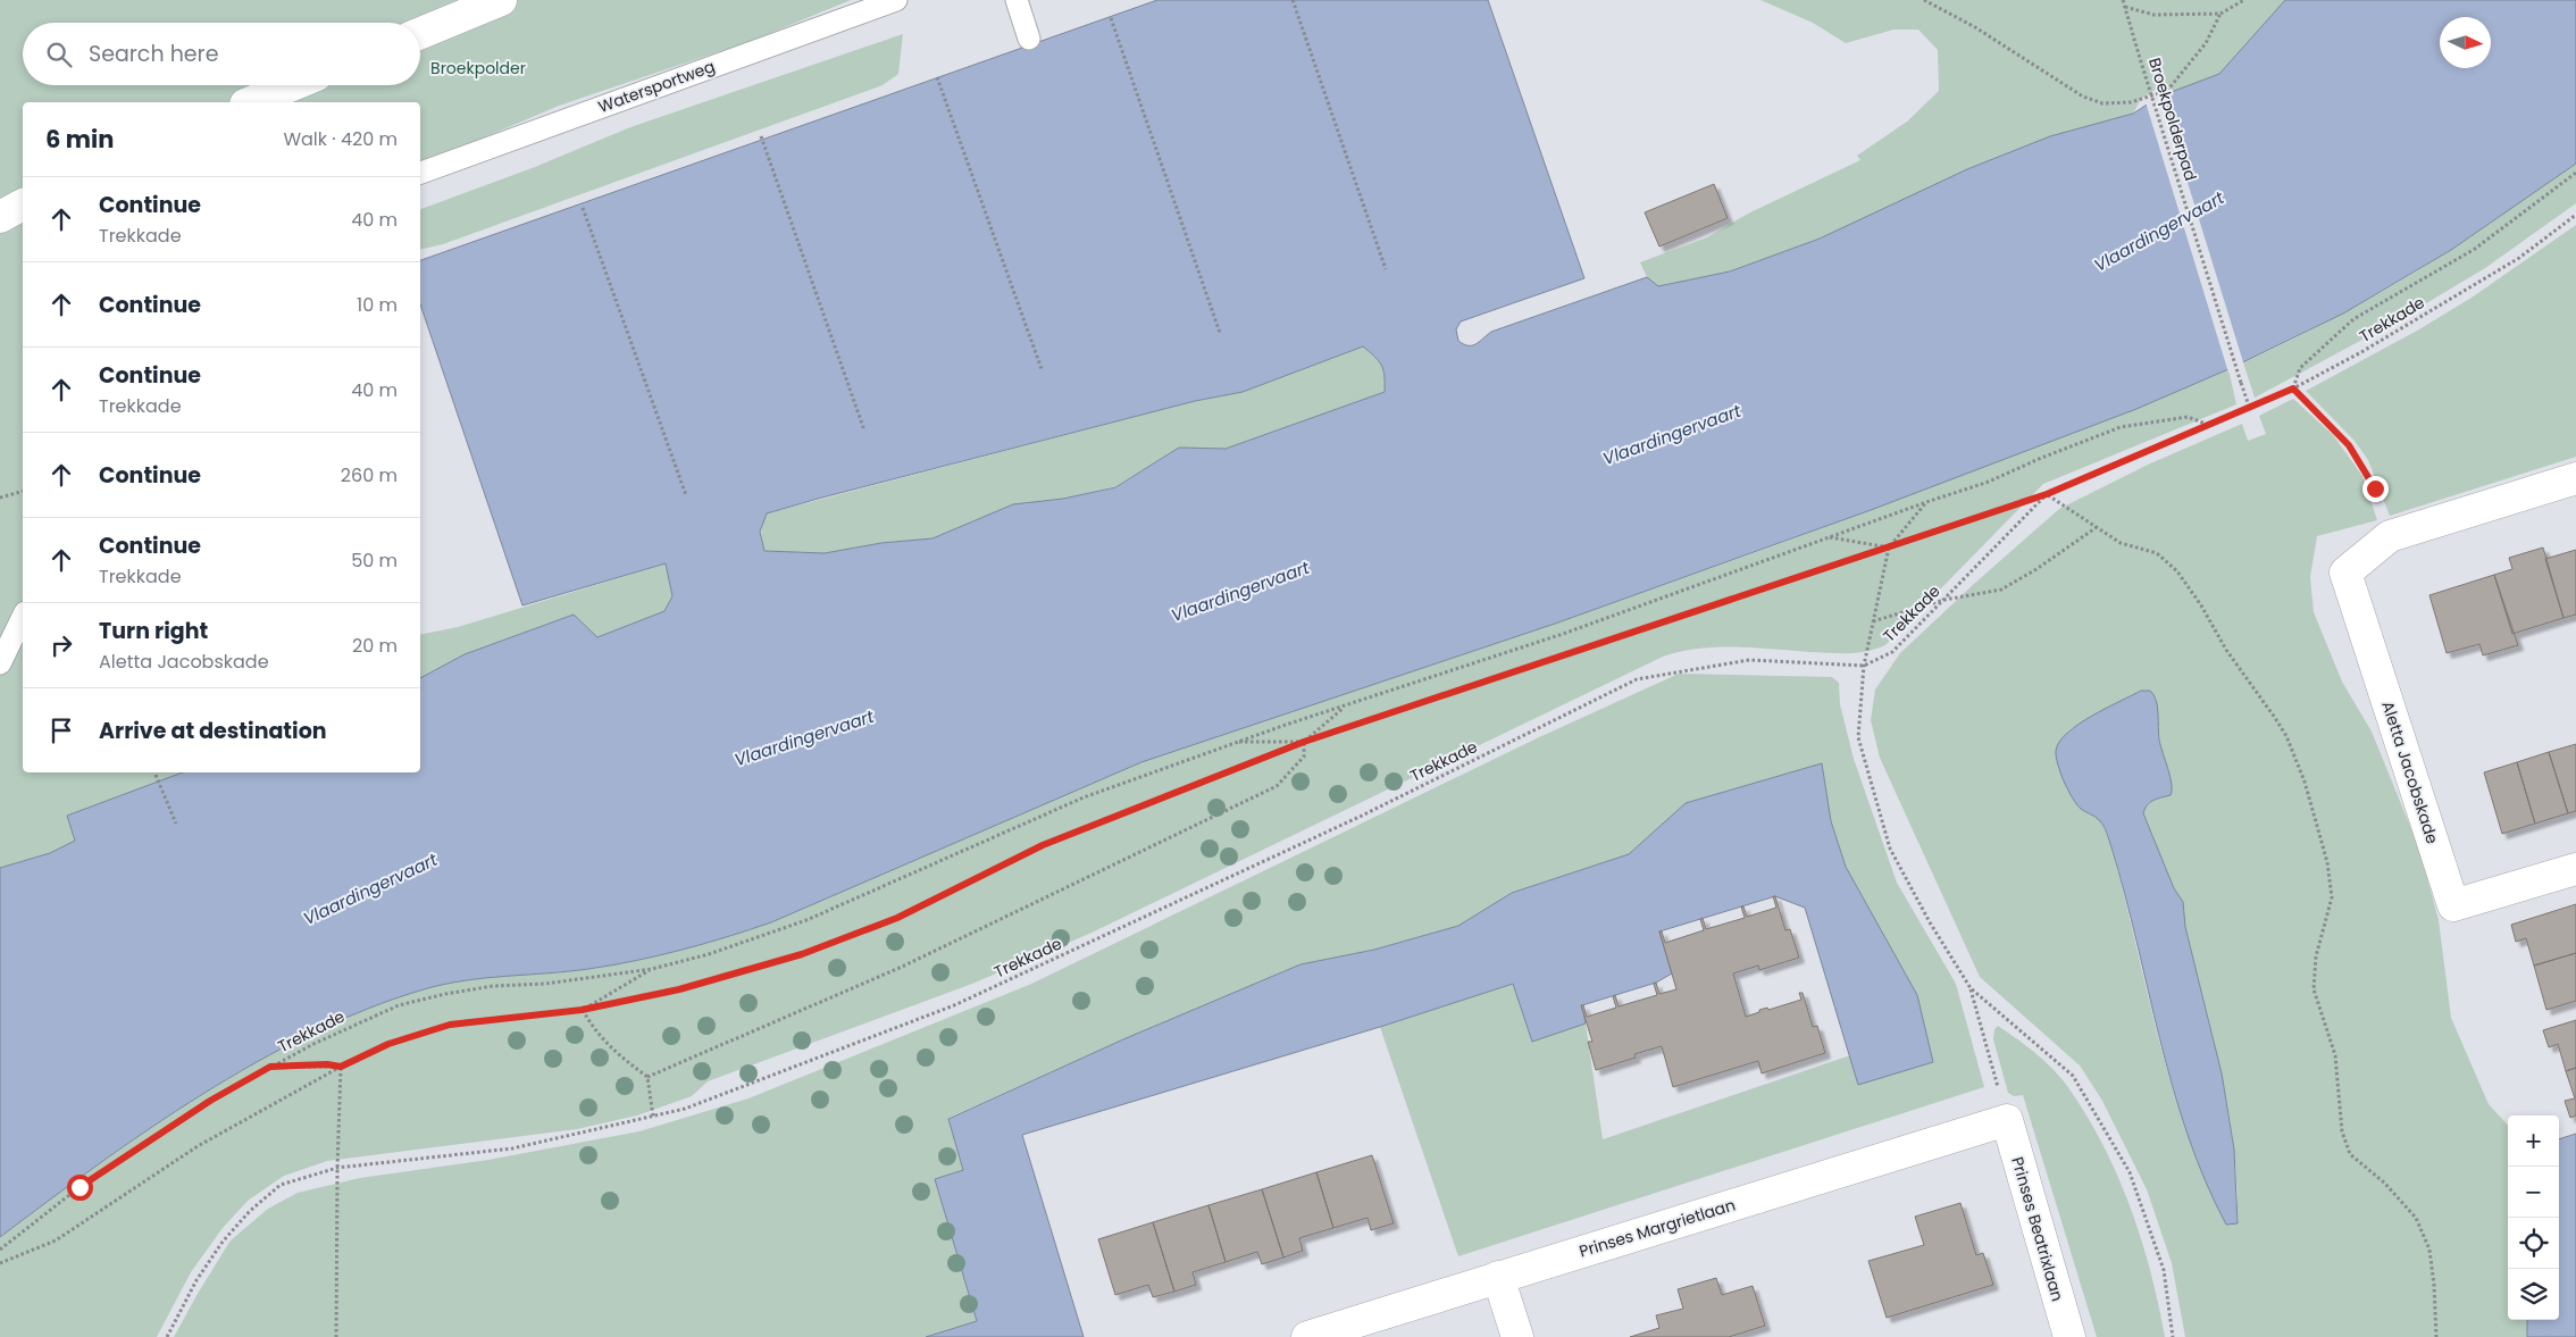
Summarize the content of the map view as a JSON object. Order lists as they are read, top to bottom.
{
  "streets": {
    "street": ["Aletta Jacobskade", "Prinses Margrietlaan", "Prinses Beatrixlaan"],
    "lane": ["Watersportweg"],
    "path": ["Broekpolderpad", "Trekkade"]
  },
  "crossings": [
    ["Broekpolderpad", "Trekkade"],
    ["Prinses Margrietlaan", "Prinses Beatrixlaan"]
  ],
  "water": ["Vlaardingervaart"],
  "parks": ["Broekpolder"],
  "north": "right",
  "page": {
    "search": "Search here",
    "heading": ["6 min", "Walk · 420 m"],
    "list": [
      ["Continue", "Trekkade", "40 m"],
      ["Continue", "10 m"],
      ["Continue", "Trekkade", "40 m"],
      ["Continue", "260 m"],
      ["Continue", "Trekkade", "50 m"],
      ["Turn right", "Aletta Jacobskade", "20 m"],
      "Arrive at destination"
    ],
    "map_buttons": ["+", "−"]
  }
}
